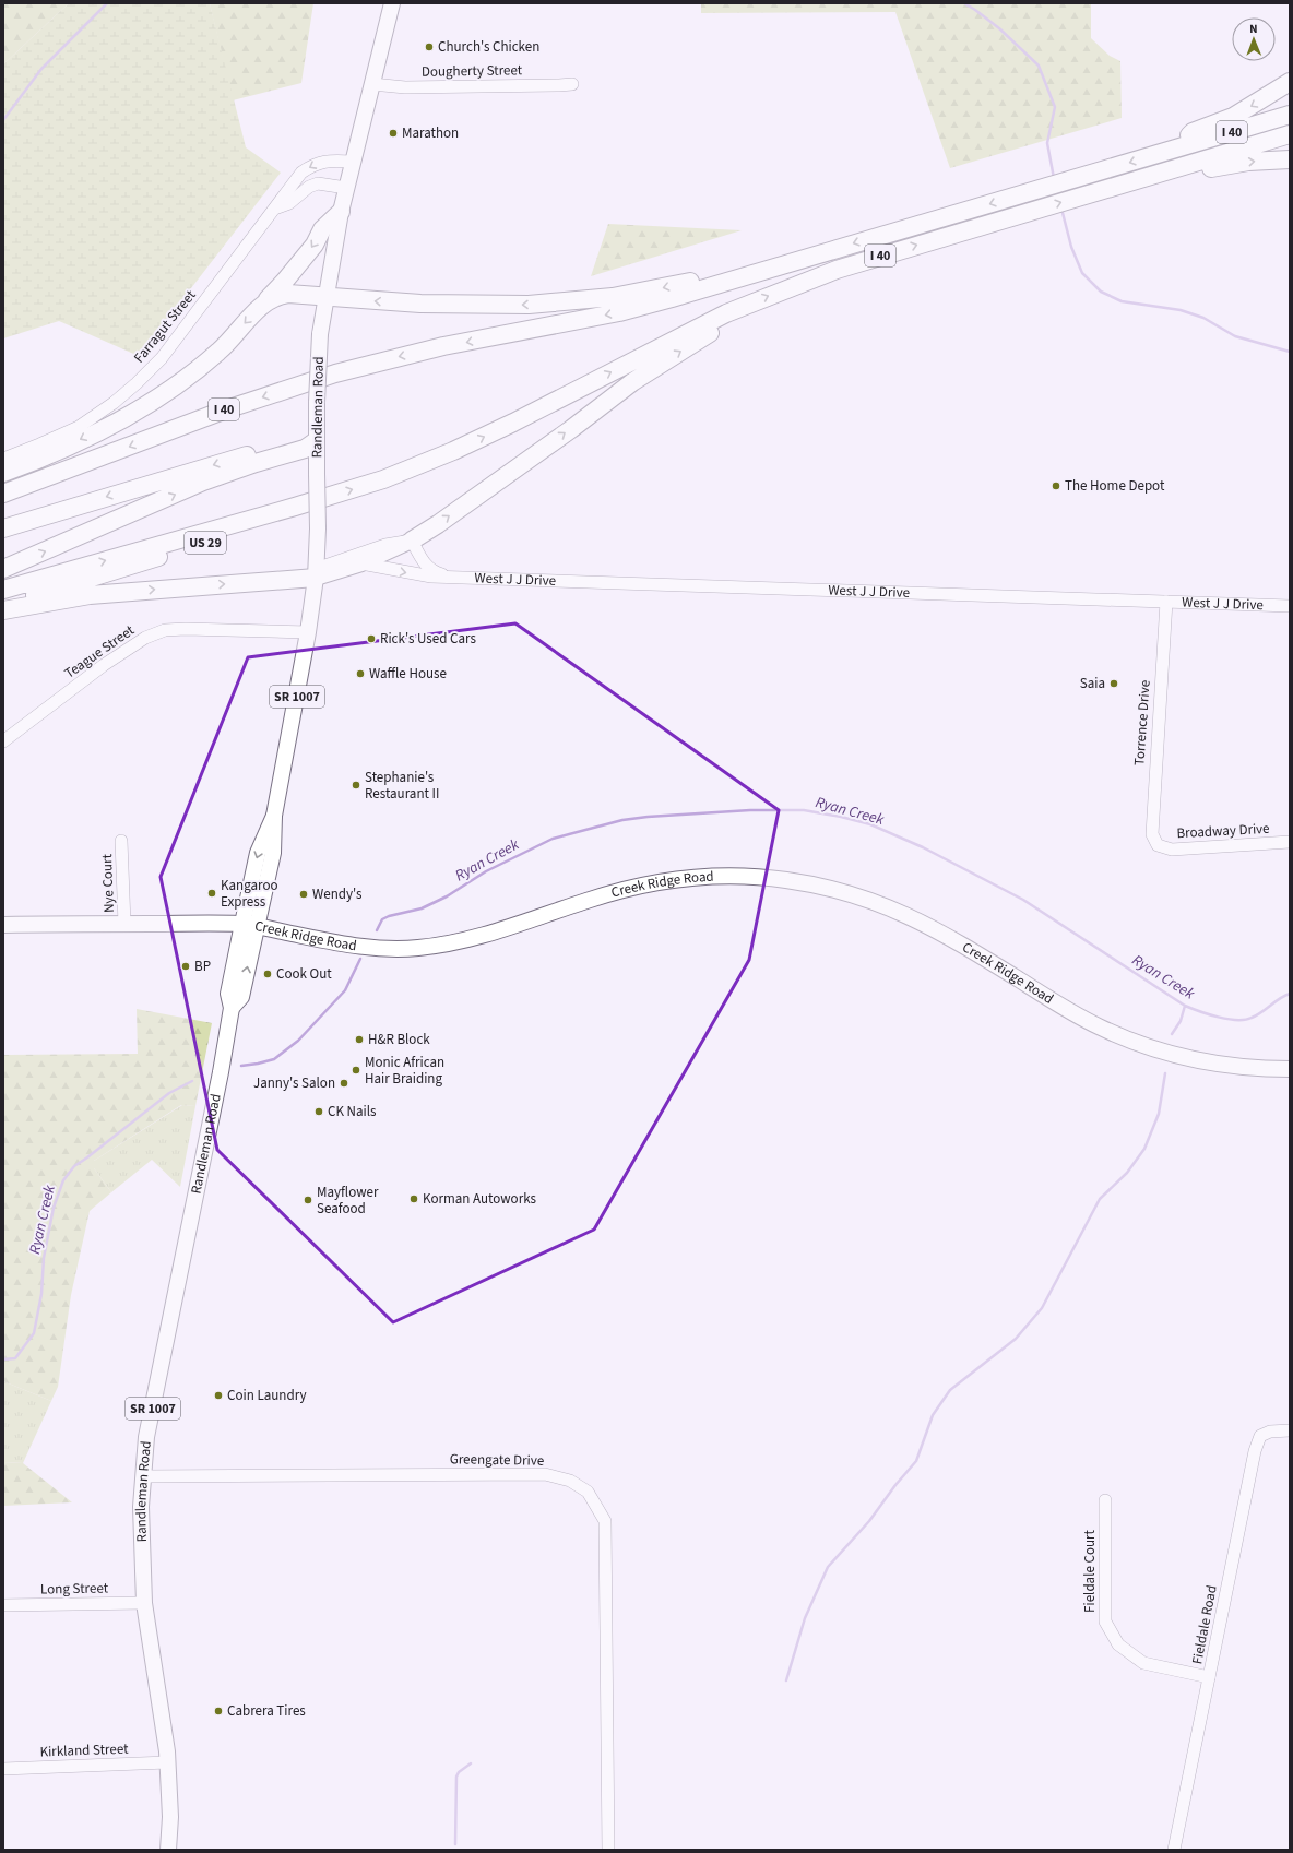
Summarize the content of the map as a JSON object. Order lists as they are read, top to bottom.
{
  "streets": {
    "highway": ["I 40", "US 29"],
    "main road": [
      "Randleman Road",
      "West J J Drive",
      "SR 1007",
      "Creek Ridge Road"
    ],
    "street": [
      "Dougherty Street",
      "Farragut Street",
      "Teague Street",
      "Torrence Drive",
      "Broadway Drive",
      "Nye Court",
      "Greengate Drive",
      "Fieldale Court",
      "Long Street",
      "Fieldale Road",
      "Kirkland Street"
    ]
  },
  "crossings": [
    ["Dougherty Street", "Randleman Road"],
    ["I 40", "US 29"],
    ["Farragut Street", "Randleman Road"],
    ["Randleman Road", "West J J Drive"],
    ["Randleman Road", "Teague Street"],
    ["Randleman Road", "Creek Ridge Road"],
    ["Randleman Road", "Greengate Drive"],
    ["Randleman Road", "Long Street"],
    ["Randleman Road", "Kirkland Street"],
    ["West J J Drive", "Torrence Drive"],
    ["Torrence Drive", "Broadway Drive"],
    ["Nye Court", "Creek Ridge Road"],
    ["Fieldale Court", "Fieldale Road"]
  ],
  "water": ["Ryan Creek"],
  "places": [
    "Church's Chicken",
    "Marathon",
    "The Home Depot",
    "Rick's Used Cars",
    "Waffle House",
    "Saia",
    "Stephanie's Restaurant II",
    "Kangaroo Express",
    "Wendy's",
    "BP",
    "Cook Out",
    "H&R Block",
    "Monic African Hair Braiding",
    "Janny's Salon",
    "CK Nails",
    "Korman Autoworks",
    "Mayflower Seafood",
    "Coin Laundry",
    "Cabrera Tires"
  ],
  "north": "top"
}
